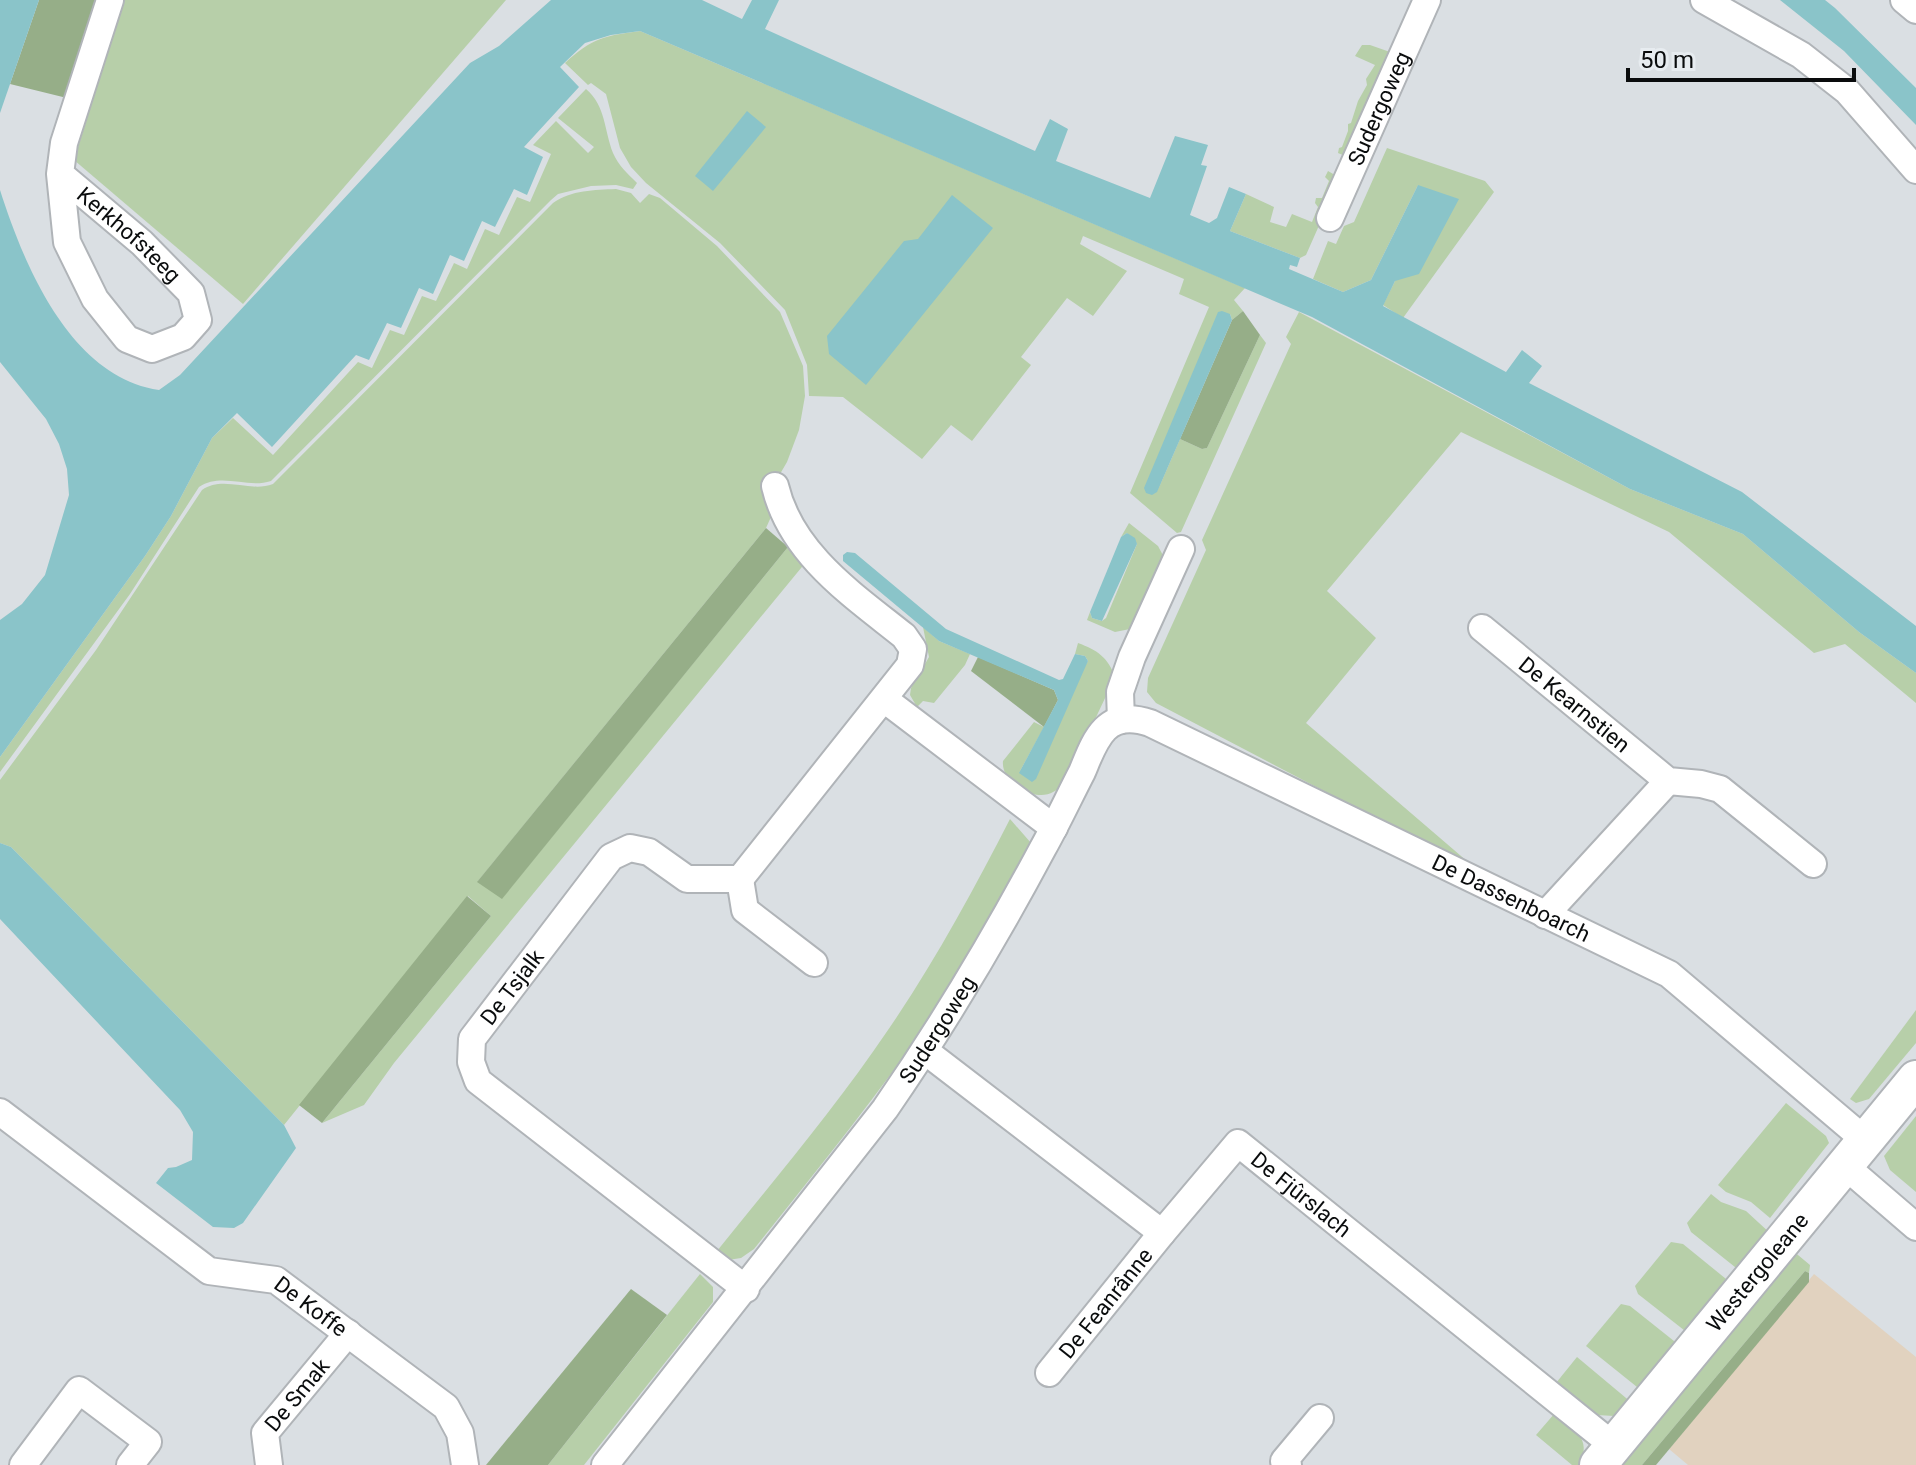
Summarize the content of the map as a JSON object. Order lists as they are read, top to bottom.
{
  "streets": {
    "street": [
      "Sudergoweg",
      "Kerkhofsteeg",
      "De Kearnstien",
      "De Dassenboarch",
      "De Tsjalk",
      "De Fjûrslach",
      "Westergoleane",
      "De Feanrânne",
      "De Koffe",
      "De Smak"
    ]
  },
  "crossings": [
    ["Sudergoweg", "De Dassenboarch"],
    ["Sudergoweg", "De Tsjalk"],
    ["De Dassenboarch", "Westergoleane"],
    ["De Fjûrslach", "Westergoleane"],
    ["De Fjûrslach", "De Feanrânne"],
    ["De Koffe", "De Smak"]
  ],
  "scale_bar": "50 m"
}
